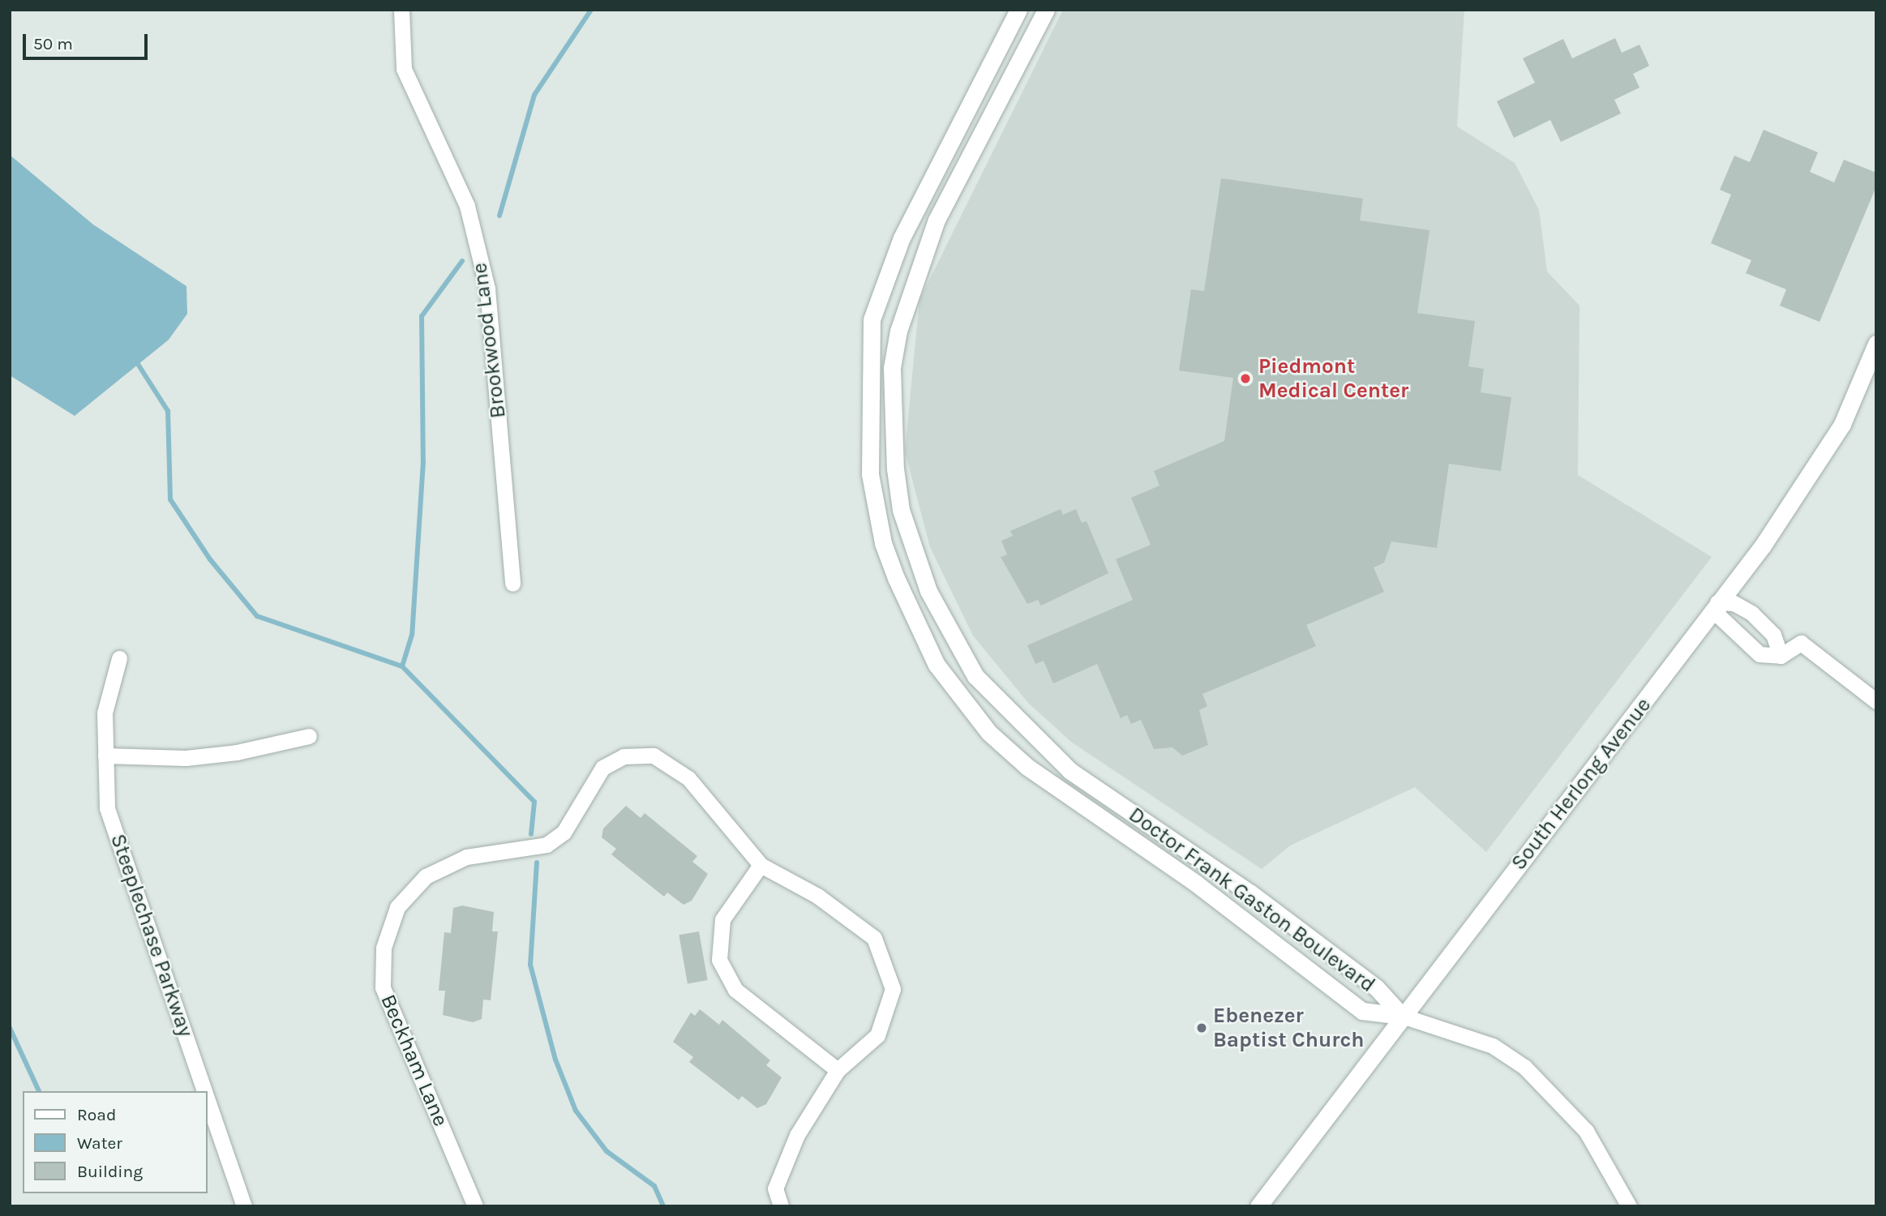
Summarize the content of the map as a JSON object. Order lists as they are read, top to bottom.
{
  "streets": {
    "street": [
      "Brookwood Lane",
      "South Herlong Avenue",
      "Doctor Frank Gaston Boulevard",
      "Steeplechase Parkway",
      "Beckham Lane"
    ]
  },
  "crossings": [
    ["South Herlong Avenue", "Doctor Frank Gaston Boulevard"]
  ],
  "places": ["Piedmont Medical Center", "Ebenezer Baptist Church"],
  "legend": ["Road", "Water", "Building"],
  "scale_bar": "50 m"
}
